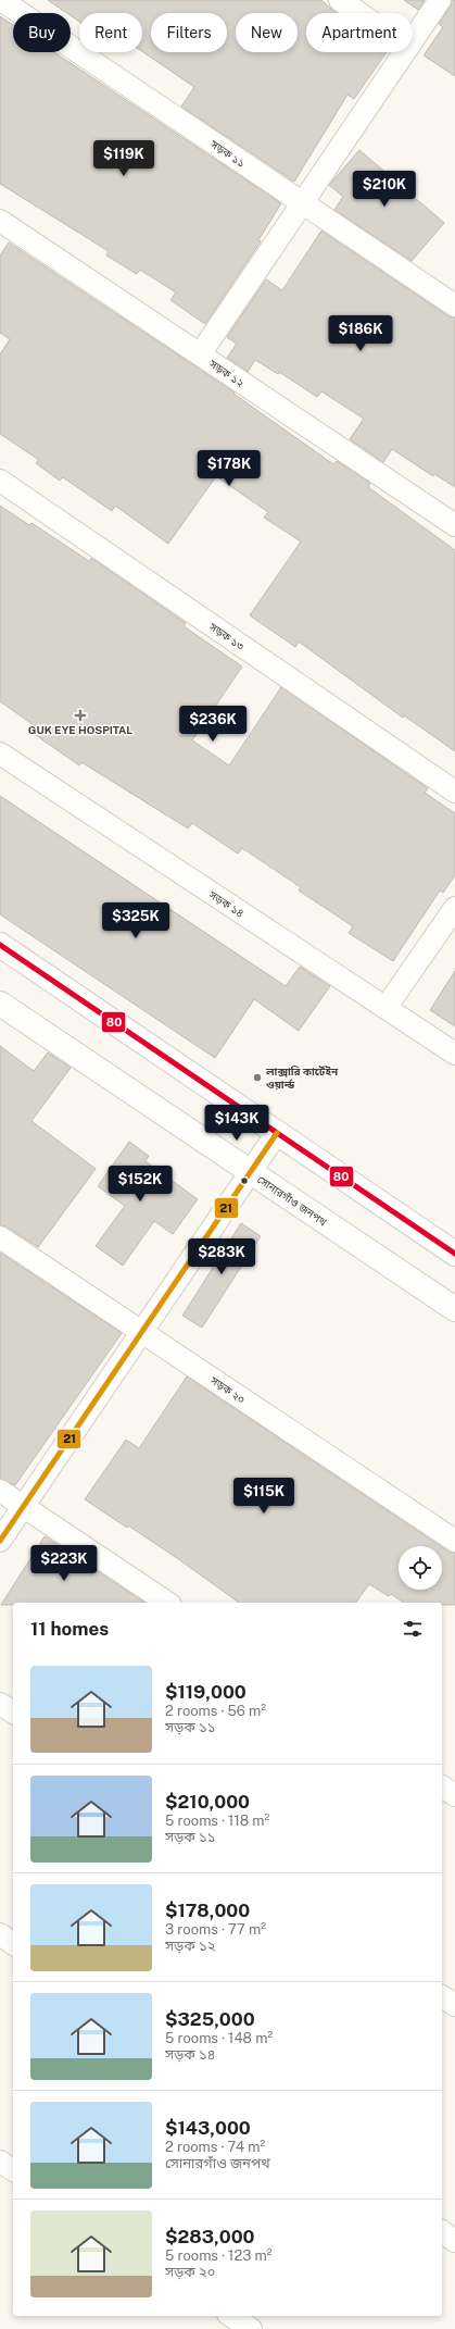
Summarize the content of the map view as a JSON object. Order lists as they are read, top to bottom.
{
  "streets": {
    "main road": ["সোনারগাঁও জনপথ"],
    "street": [
      "সড়ক ১১",
      "সড়ক ১২",
      "সড়ক ১৩",
      "সড়ক ১৪",
      "সড়ক ২০"
    ]
  },
  "places": {
    "health": ["GUK EYE HOSPITAL"],
    "other": ["লাক্সারি কার্টেইন ওয়ার্ল্ড"]
  },
  "lines": ["transit line 80", "transit line 21"],
  "page": {
    "chip": [
      "Buy",
      "Rent",
      "Filters",
      "New",
      "Apartment"
    ],
    "price": [
      "$119K",
      "$210K",
      "$186K",
      "$178K",
      "$236K",
      "$325K",
      "$143K",
      "$152K",
      "$283K",
      "$115K",
      "$223K"
    ],
    "heading": "11 homes",
    "list": [
      {
        "name": "$119,000",
        "note": "2 rooms · 56 m² · সড়ক ১১"
      },
      {
        "name": "$210,000",
        "note": "5 rooms · 118 m² · সড়ক ১১"
      },
      {
        "name": "$178,000",
        "note": "3 rooms · 77 m² · সড়ক ১২"
      },
      {
        "name": "$325,000",
        "note": "5 rooms · 148 m² · সড়ক ১৪"
      },
      {
        "name": "$143,000",
        "note": "2 rooms · 74 m² · সোনারগাঁও জনপথ"
      },
      {
        "name": "$283,000",
        "note": "5 rooms · 123 m² · সড়ক ২০"
      }
    ]
  }
}
